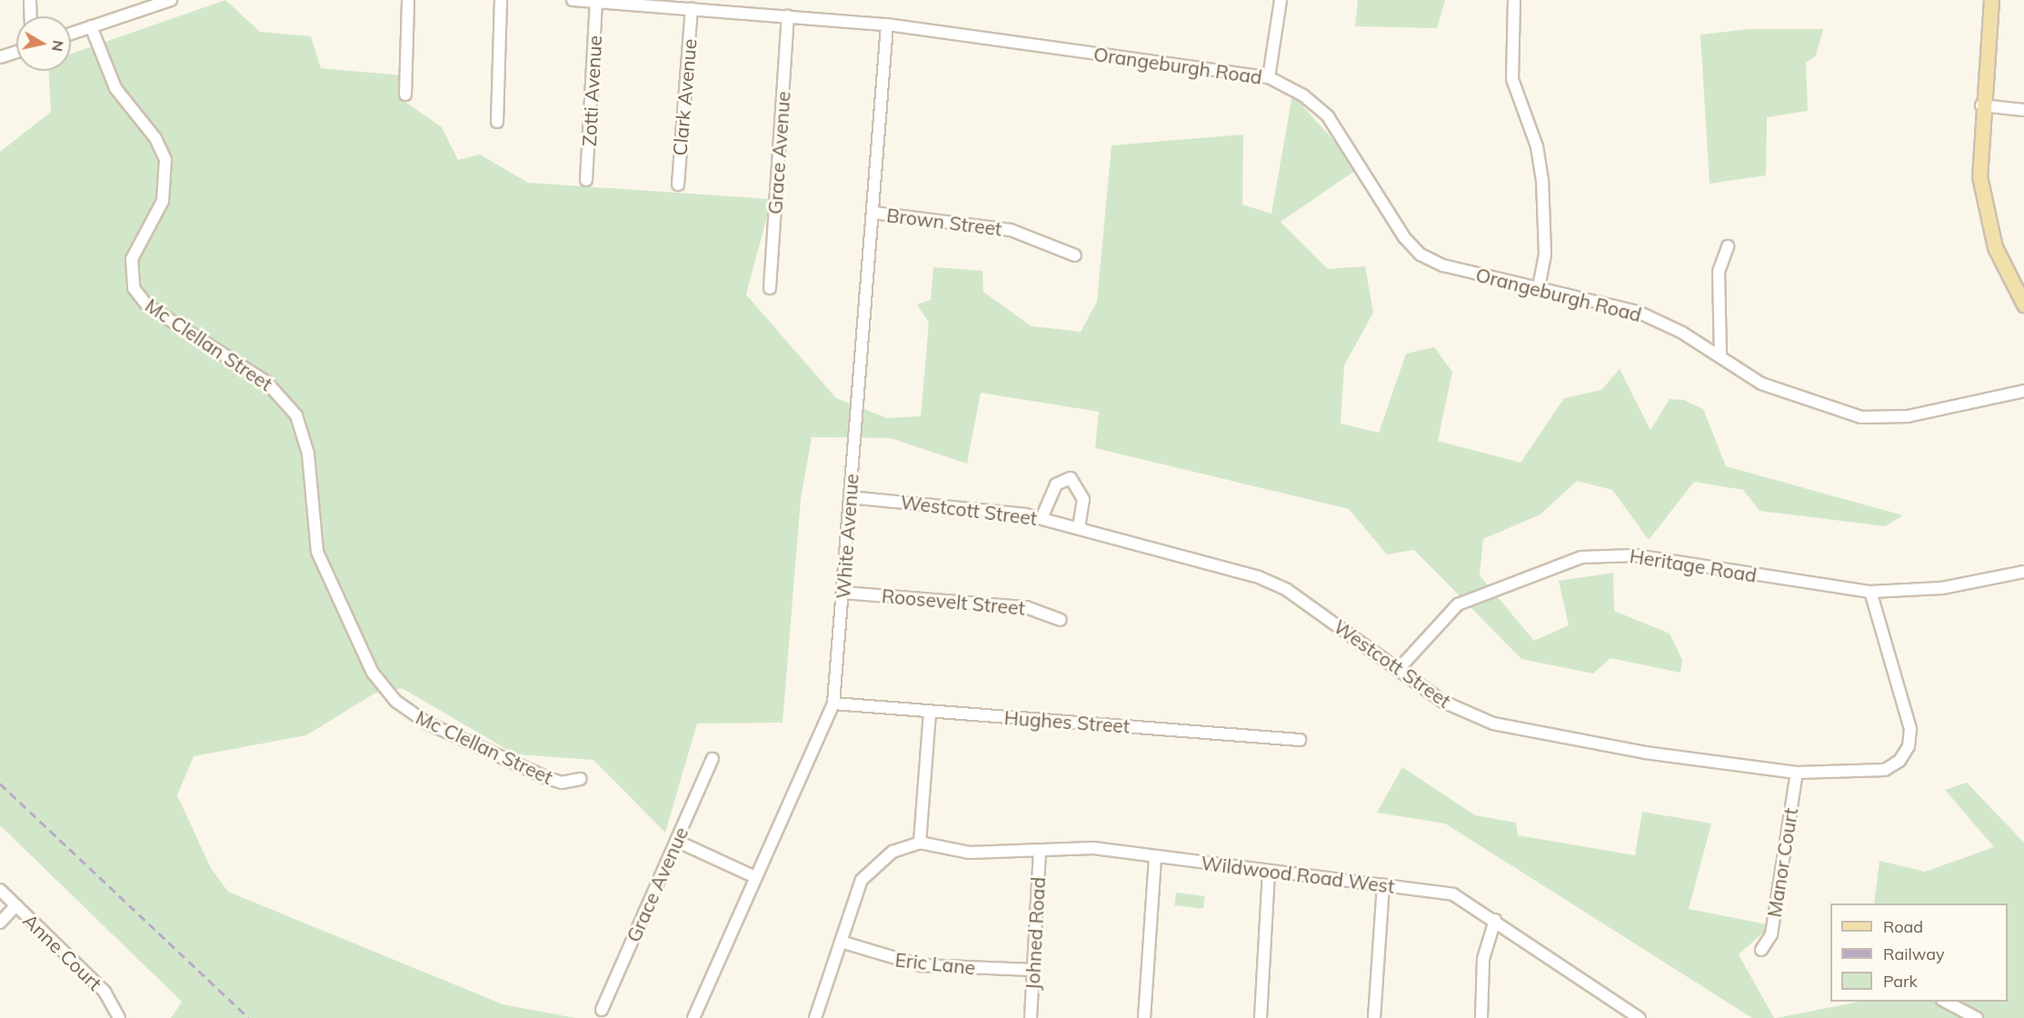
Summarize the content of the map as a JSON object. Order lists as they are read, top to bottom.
{
  "streets": {
    "street": [
      "Orangeburgh Road",
      "Zotti Avenue",
      "Clark Avenue",
      "Grace Avenue",
      "Brown Street",
      "Mc Clellan Street",
      "Westcott Street",
      "White Avenue",
      "Heritage Road",
      "Roosevelt Street",
      "Hughes Street",
      "Manor Court",
      "Wildwood Road West",
      "Johned Road",
      "Anne Court",
      "Eric Lane"
    ]
  },
  "crossings": [
    ["Orangeburgh Road", "Zotti Avenue"],
    ["Orangeburgh Road", "Clark Avenue"],
    ["Orangeburgh Road", "Grace Avenue"],
    ["Orangeburgh Road", "White Avenue"],
    ["Brown Street", "White Avenue"],
    ["Westcott Street", "White Avenue"],
    ["Westcott Street", "Heritage Road"],
    ["Westcott Street", "Manor Court"],
    ["White Avenue", "Roosevelt Street"],
    ["White Avenue", "Hughes Street"],
    ["Wildwood Road West", "Johned Road"],
    ["Johned Road", "Eric Lane"]
  ],
  "legend": ["Road", "Railway", "Park"],
  "north": "right"
}
